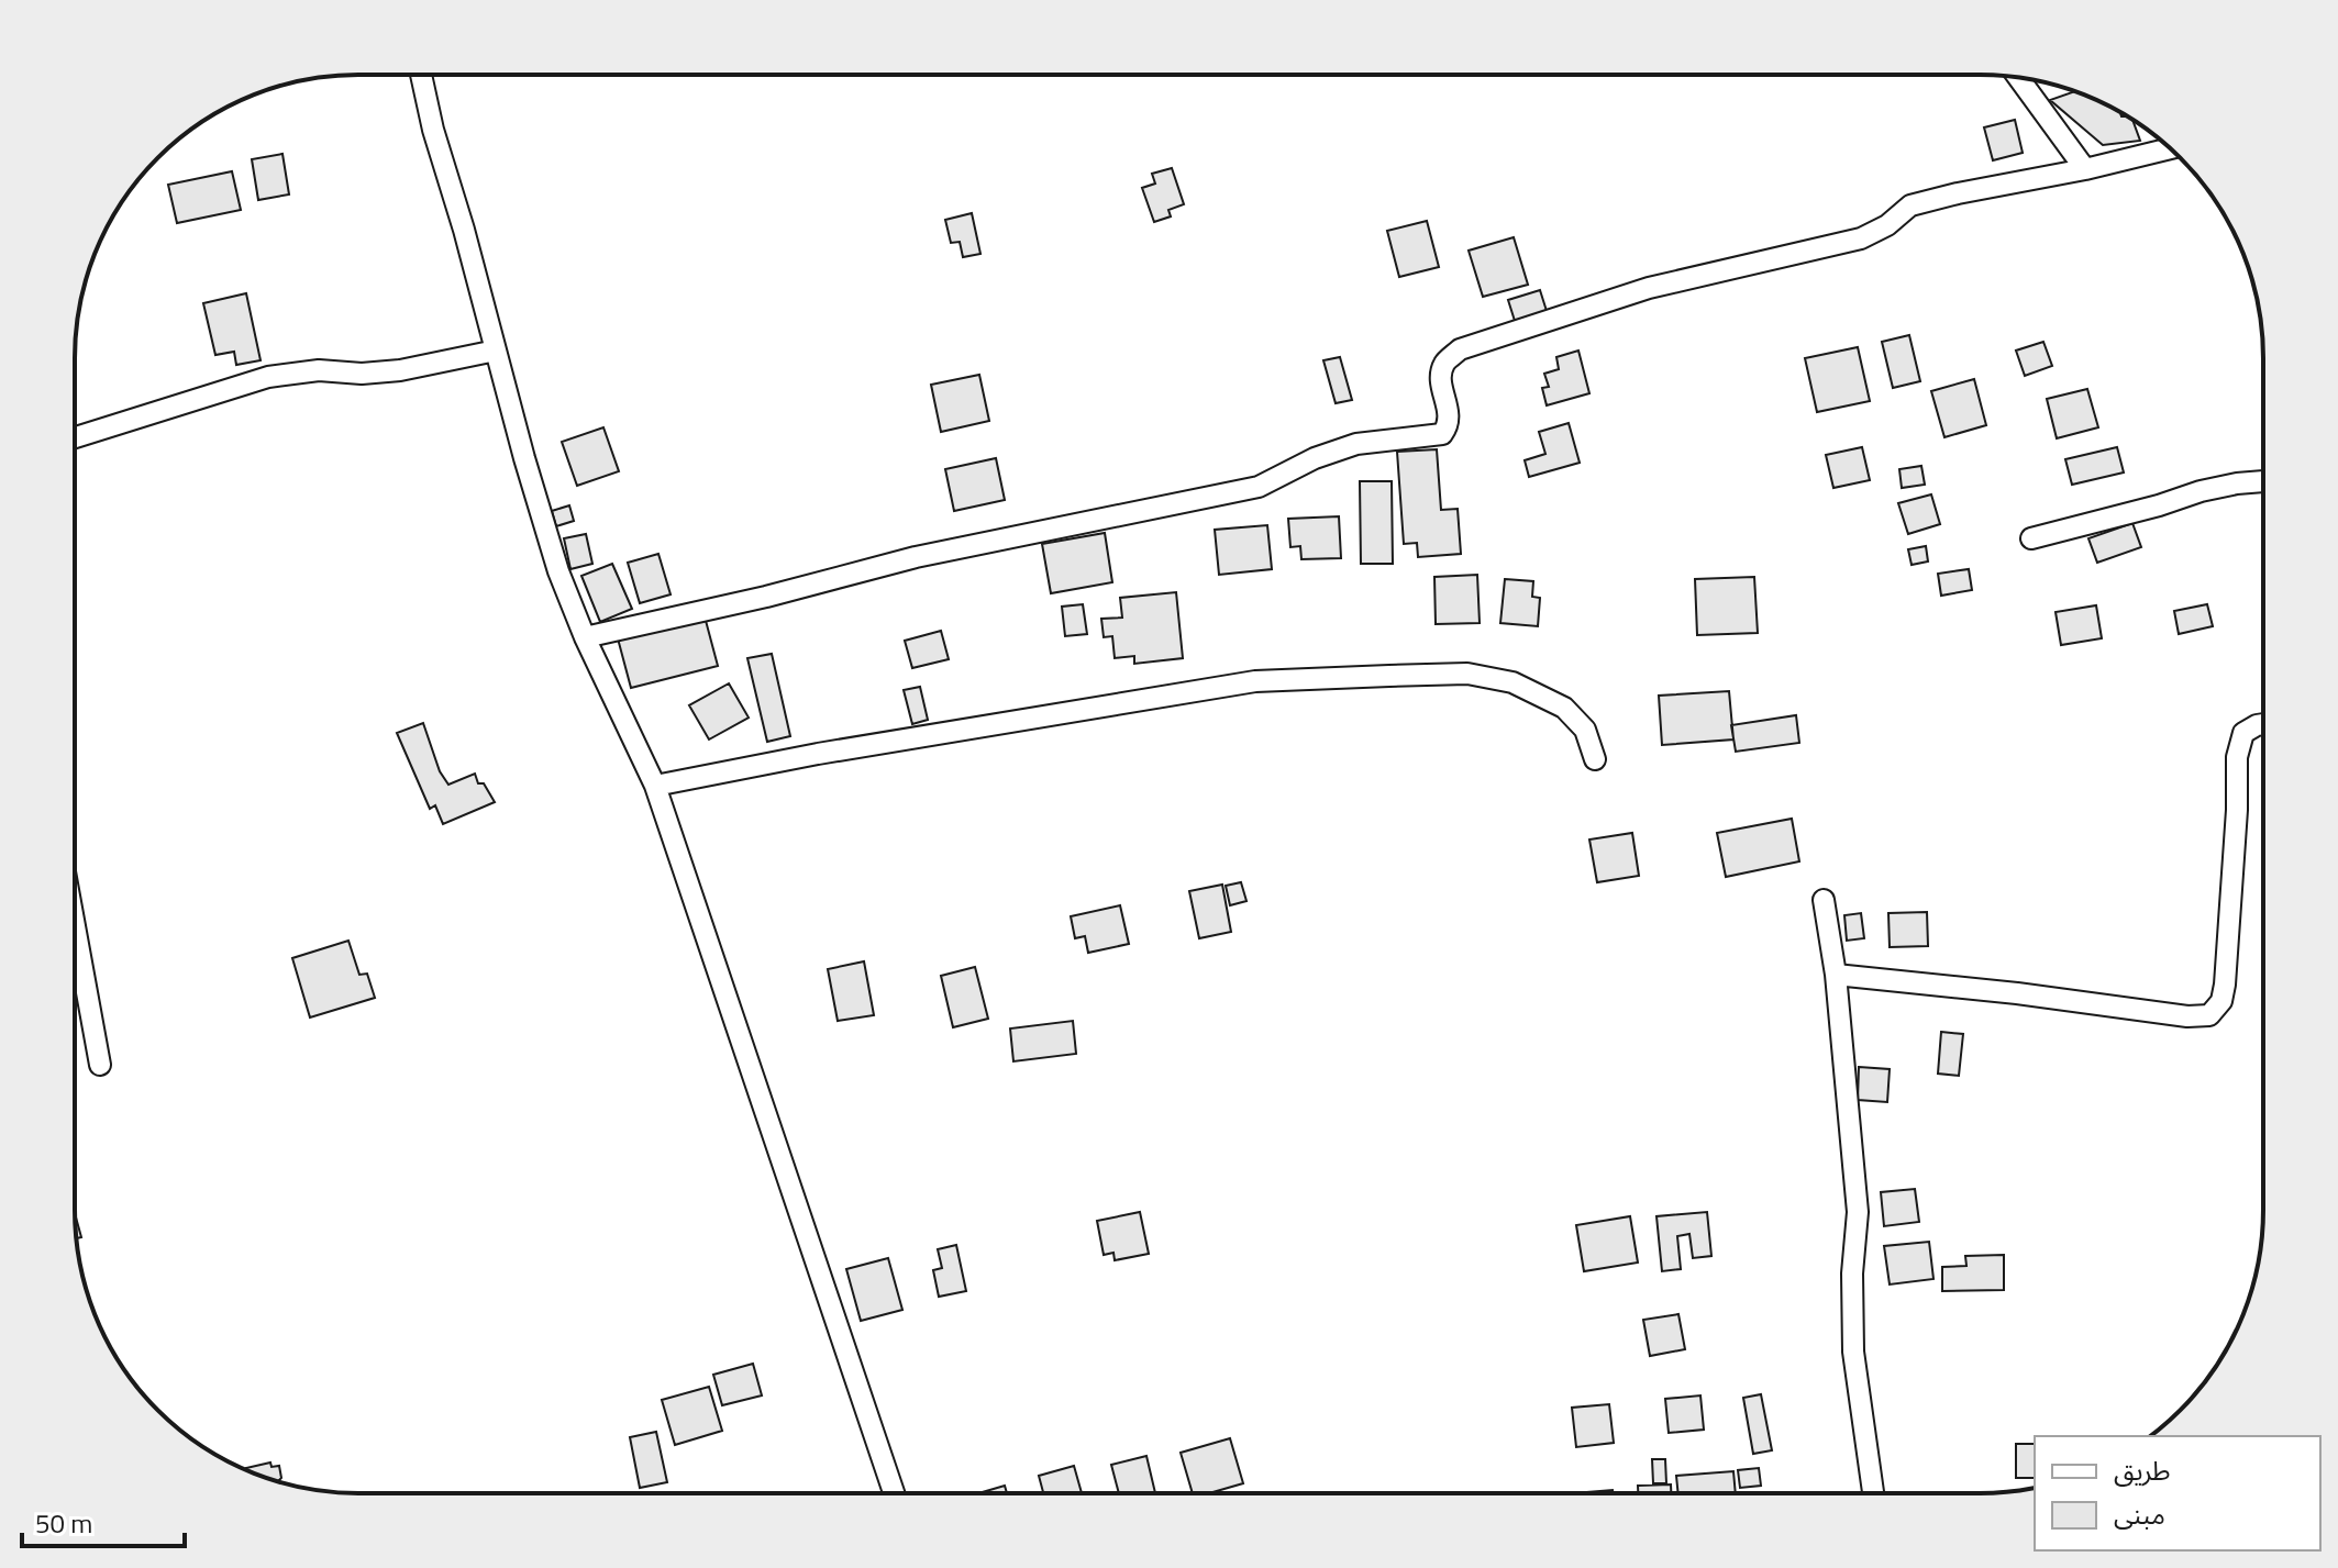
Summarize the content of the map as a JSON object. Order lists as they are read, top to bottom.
{
  "legend": ["طريق", "مبنى"],
  "scale_bar": "50 m"
}
